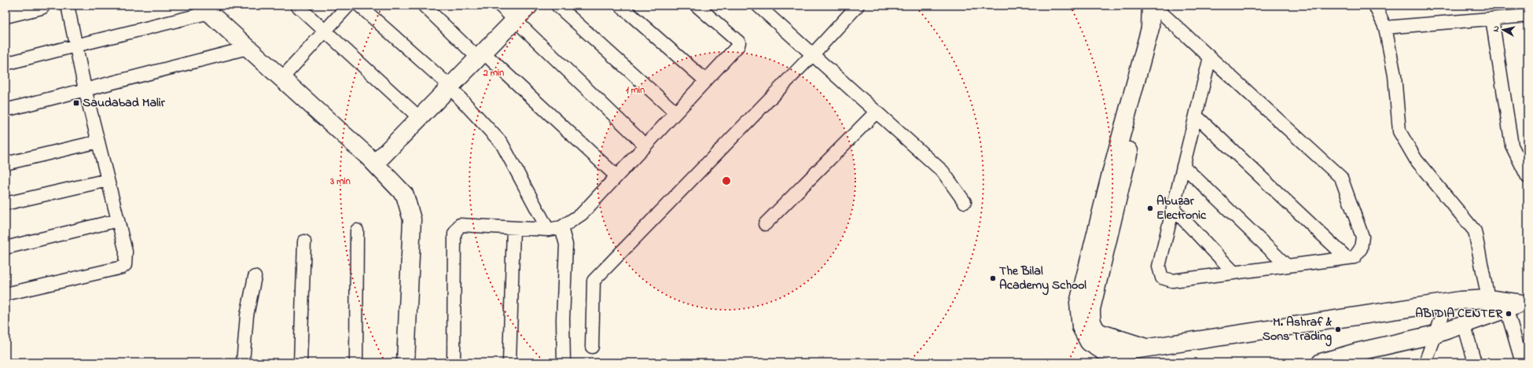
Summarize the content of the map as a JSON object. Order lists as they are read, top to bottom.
{
  "places": {
    "transit": ["Saudabad Malir"],
    "other": [
      "Abuzar Electronic",
      "The Bilal Academy School",
      "ABIDIA CENTER",
      "M. Ashraf & Sons Trading"
    ]
  },
  "north": "left",
  "rings": ["2 min", "1 min", "3 min"]
}
